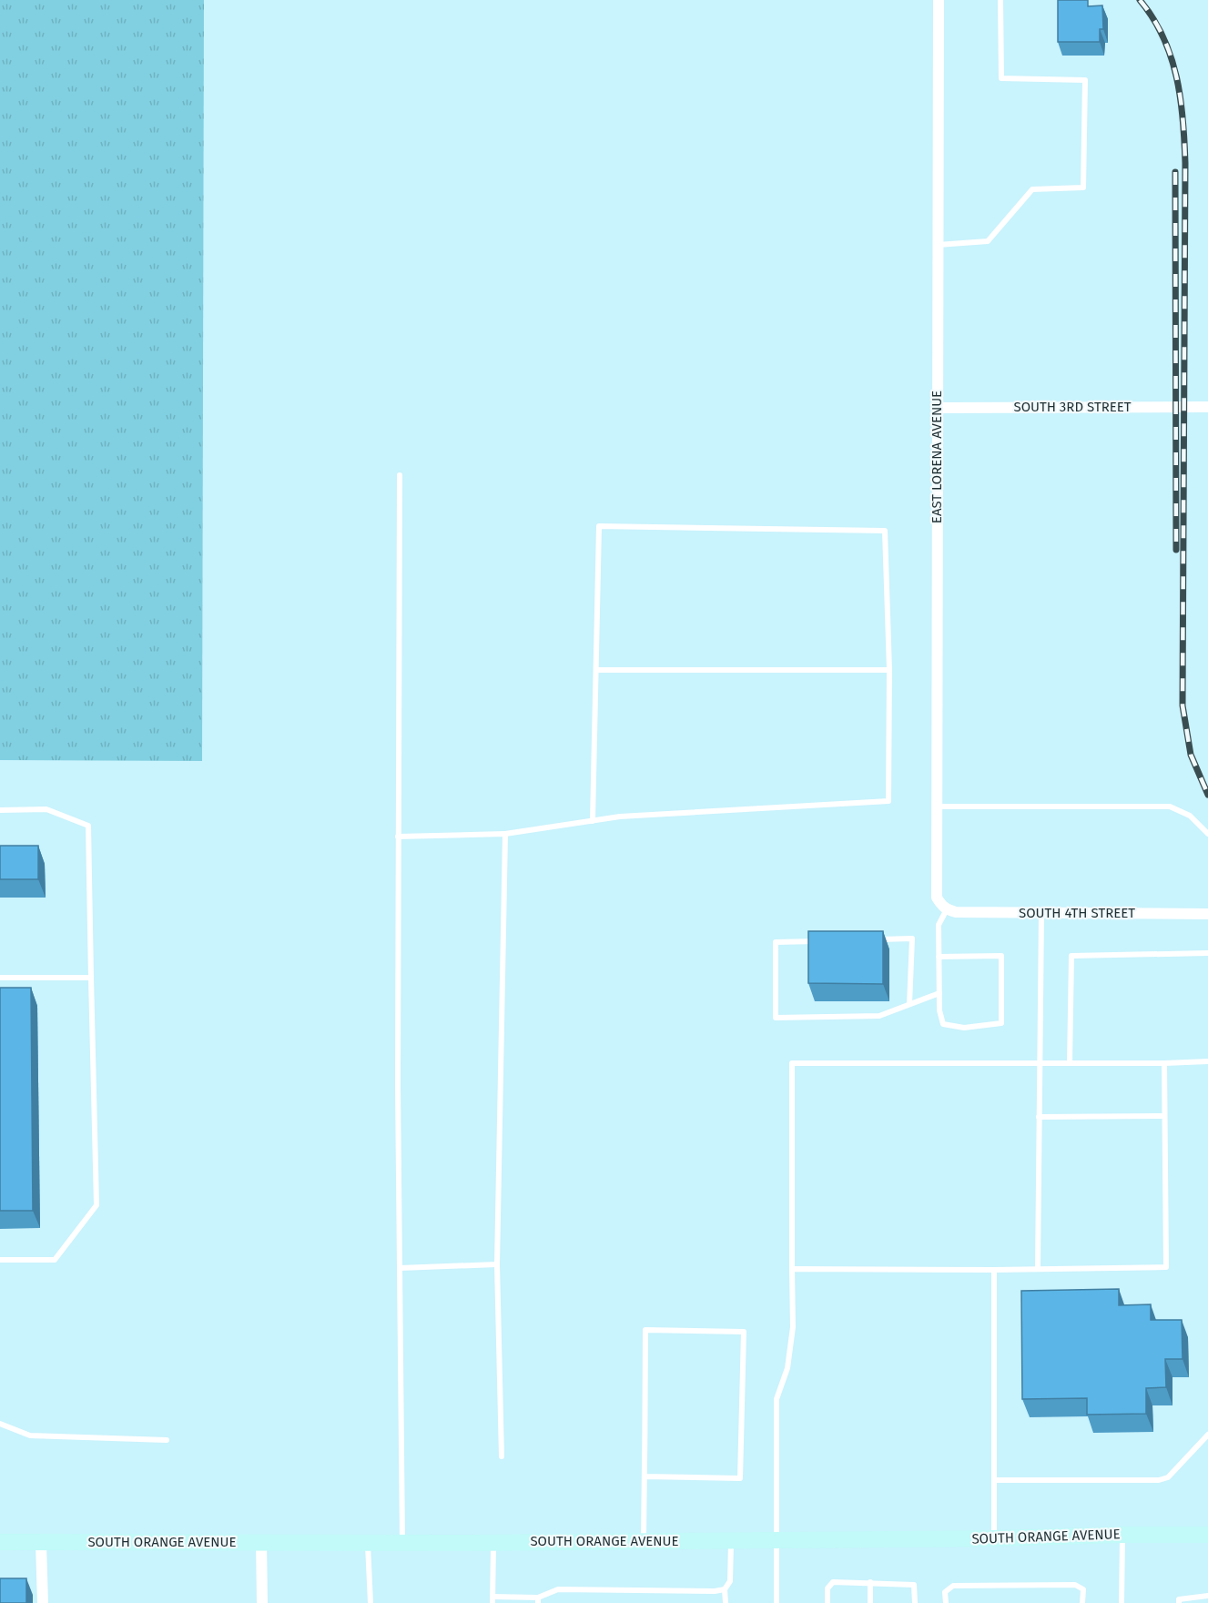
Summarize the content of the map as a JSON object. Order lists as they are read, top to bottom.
{
  "streets": {
    "street": [
      "SOUTH 3RD STREET",
      "EAST LORENA AVENUE",
      "SOUTH 4TH STREET",
      "SOUTH ORANGE AVENUE"
    ]
  },
  "crossings": [
    ["SOUTH 3RD STREET", "EAST LORENA AVENUE"],
    ["EAST LORENA AVENUE", "SOUTH 4TH STREET"]
  ]
}
